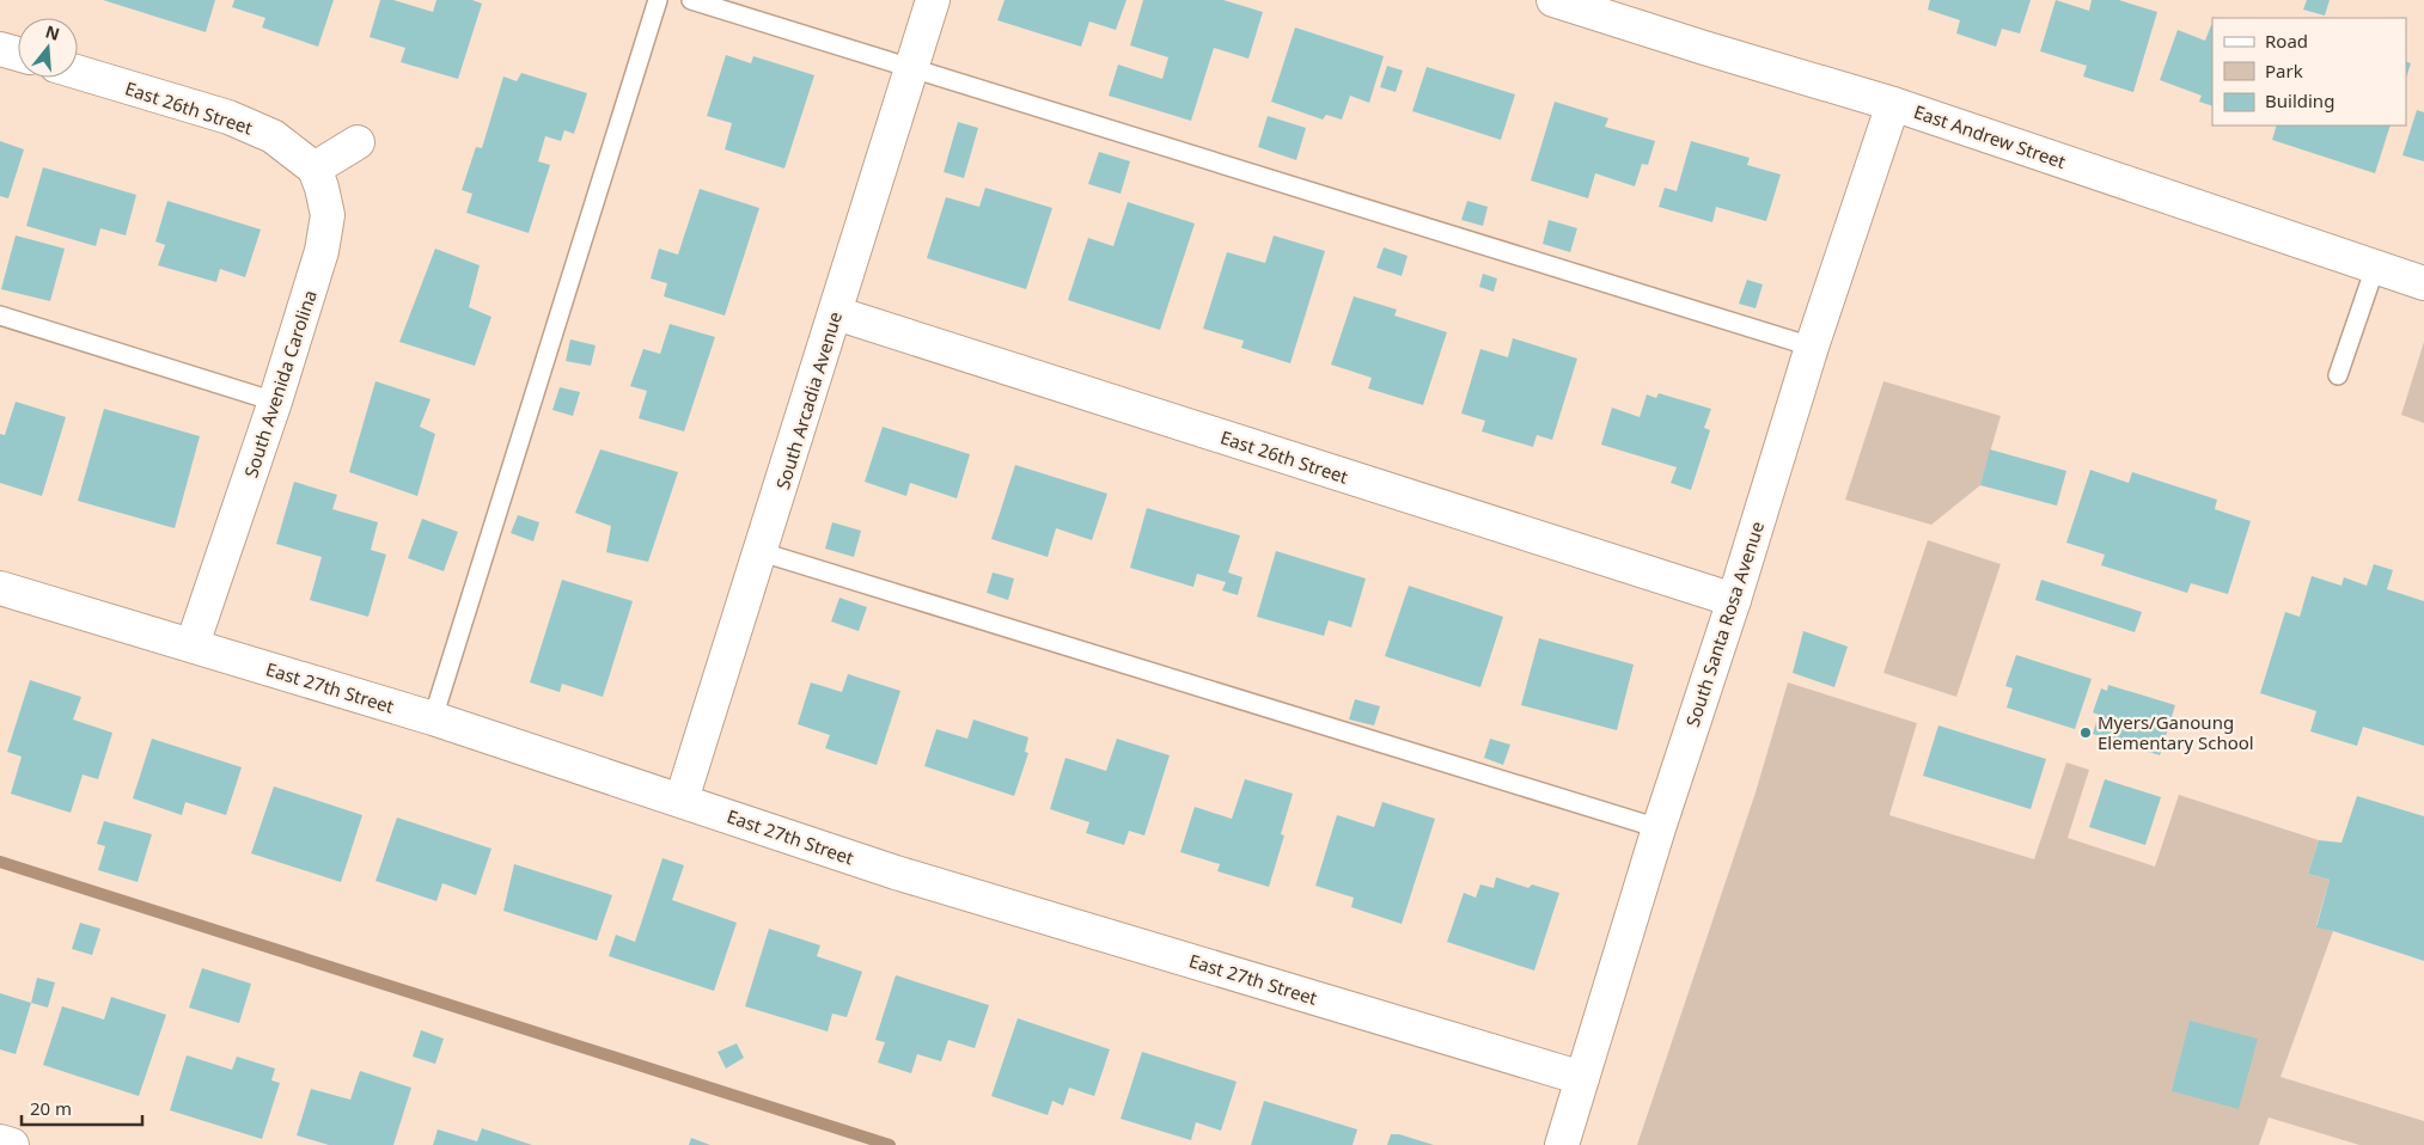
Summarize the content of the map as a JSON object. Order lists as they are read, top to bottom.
{
  "streets": {
    "street": [
      "East 26th Street",
      "East Andrew Street",
      "South Avenida Carolina",
      "South Arcadia Avenue",
      "South Santa Rosa Avenue",
      "East 27th Street"
    ]
  },
  "crossings": [
    ["East 26th Street", "South Avenida Carolina"],
    ["East 26th Street", "South Arcadia Avenue"],
    ["East 26th Street", "South Santa Rosa Avenue"],
    ["East Andrew Street", "South Santa Rosa Avenue"],
    ["South Avenida Carolina", "East 27th Street"],
    ["South Arcadia Avenue", "East 27th Street"],
    ["South Santa Rosa Avenue", "East 27th Street"]
  ],
  "places": ["Myers/Ganoung Elementary School"],
  "legend": ["Road", "Park", "Building"],
  "scale_bar": "20 m",
  "north": "top"
}
